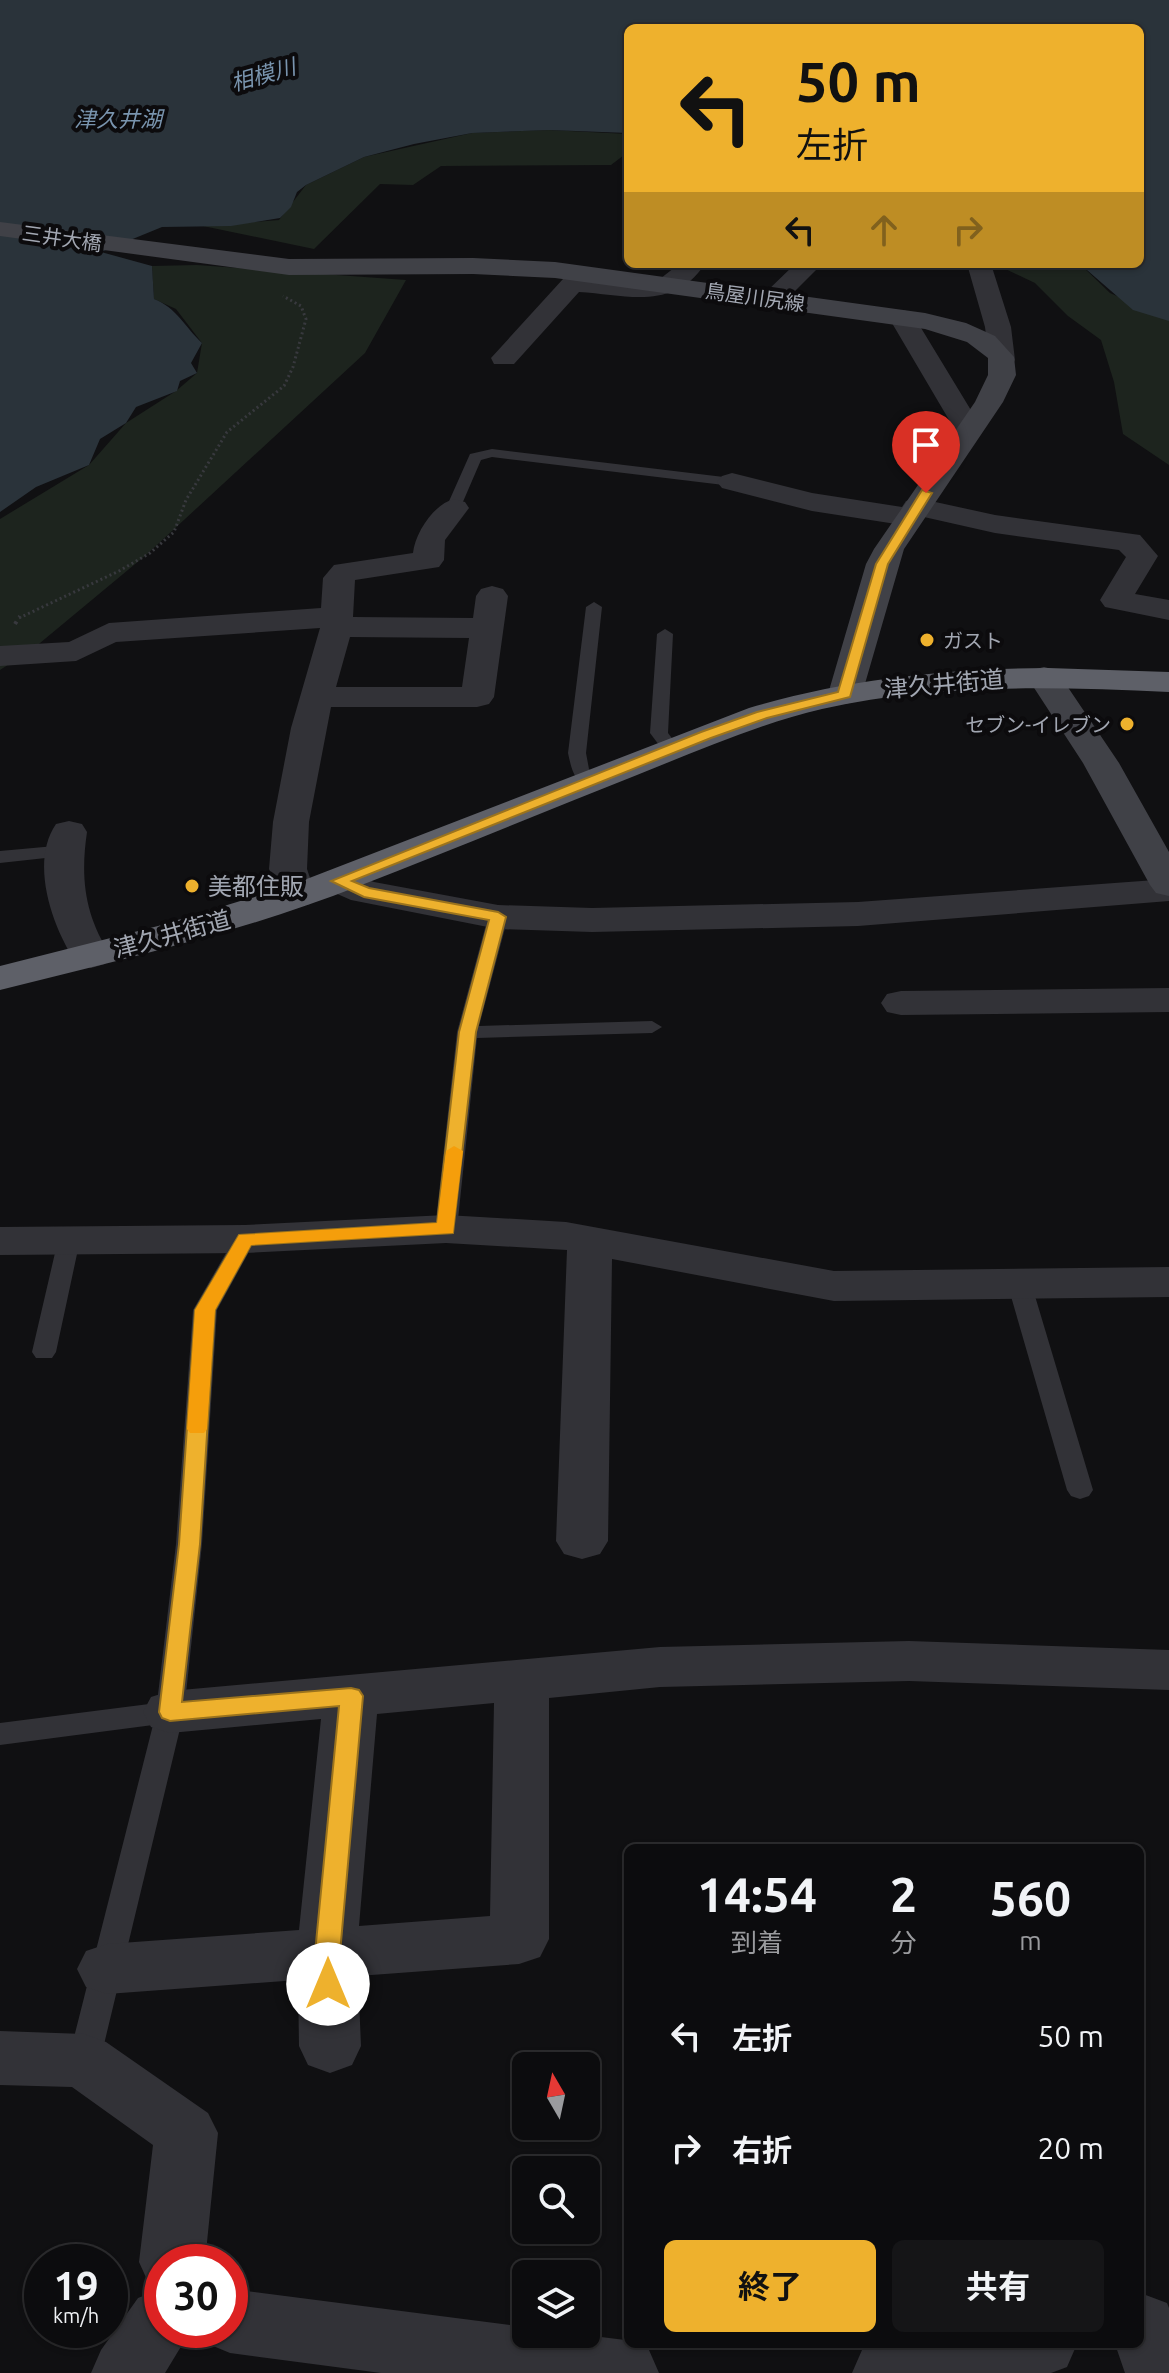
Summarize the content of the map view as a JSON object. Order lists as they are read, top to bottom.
{
  "streets": {
    "highway": ["津久井街道"],
    "main road": ["三井大橋", "鳥屋川尻線"]
  },
  "crossings": [
    ["三井大橋", "鳥屋川尻線"]
  ],
  "water": ["相模川", "津久井湖"],
  "places": ["ガスト", "セブン-イレブン", "美都住販"],
  "north": "top",
  "page": {
    "turn": ["50 m", "左折"],
    "eta": [
      "14:54",
      "到着",
      "2",
      "分",
      "560",
      "m"
    ],
    "list": [
      {
        "name": "左折",
        "value": "50 m"
      },
      {
        "name": "右折",
        "value": "20 m"
      }
    ],
    "buttons": ["終了", "共有"],
    "speed": "19 km/h",
    "limit": "30"
  }
}
